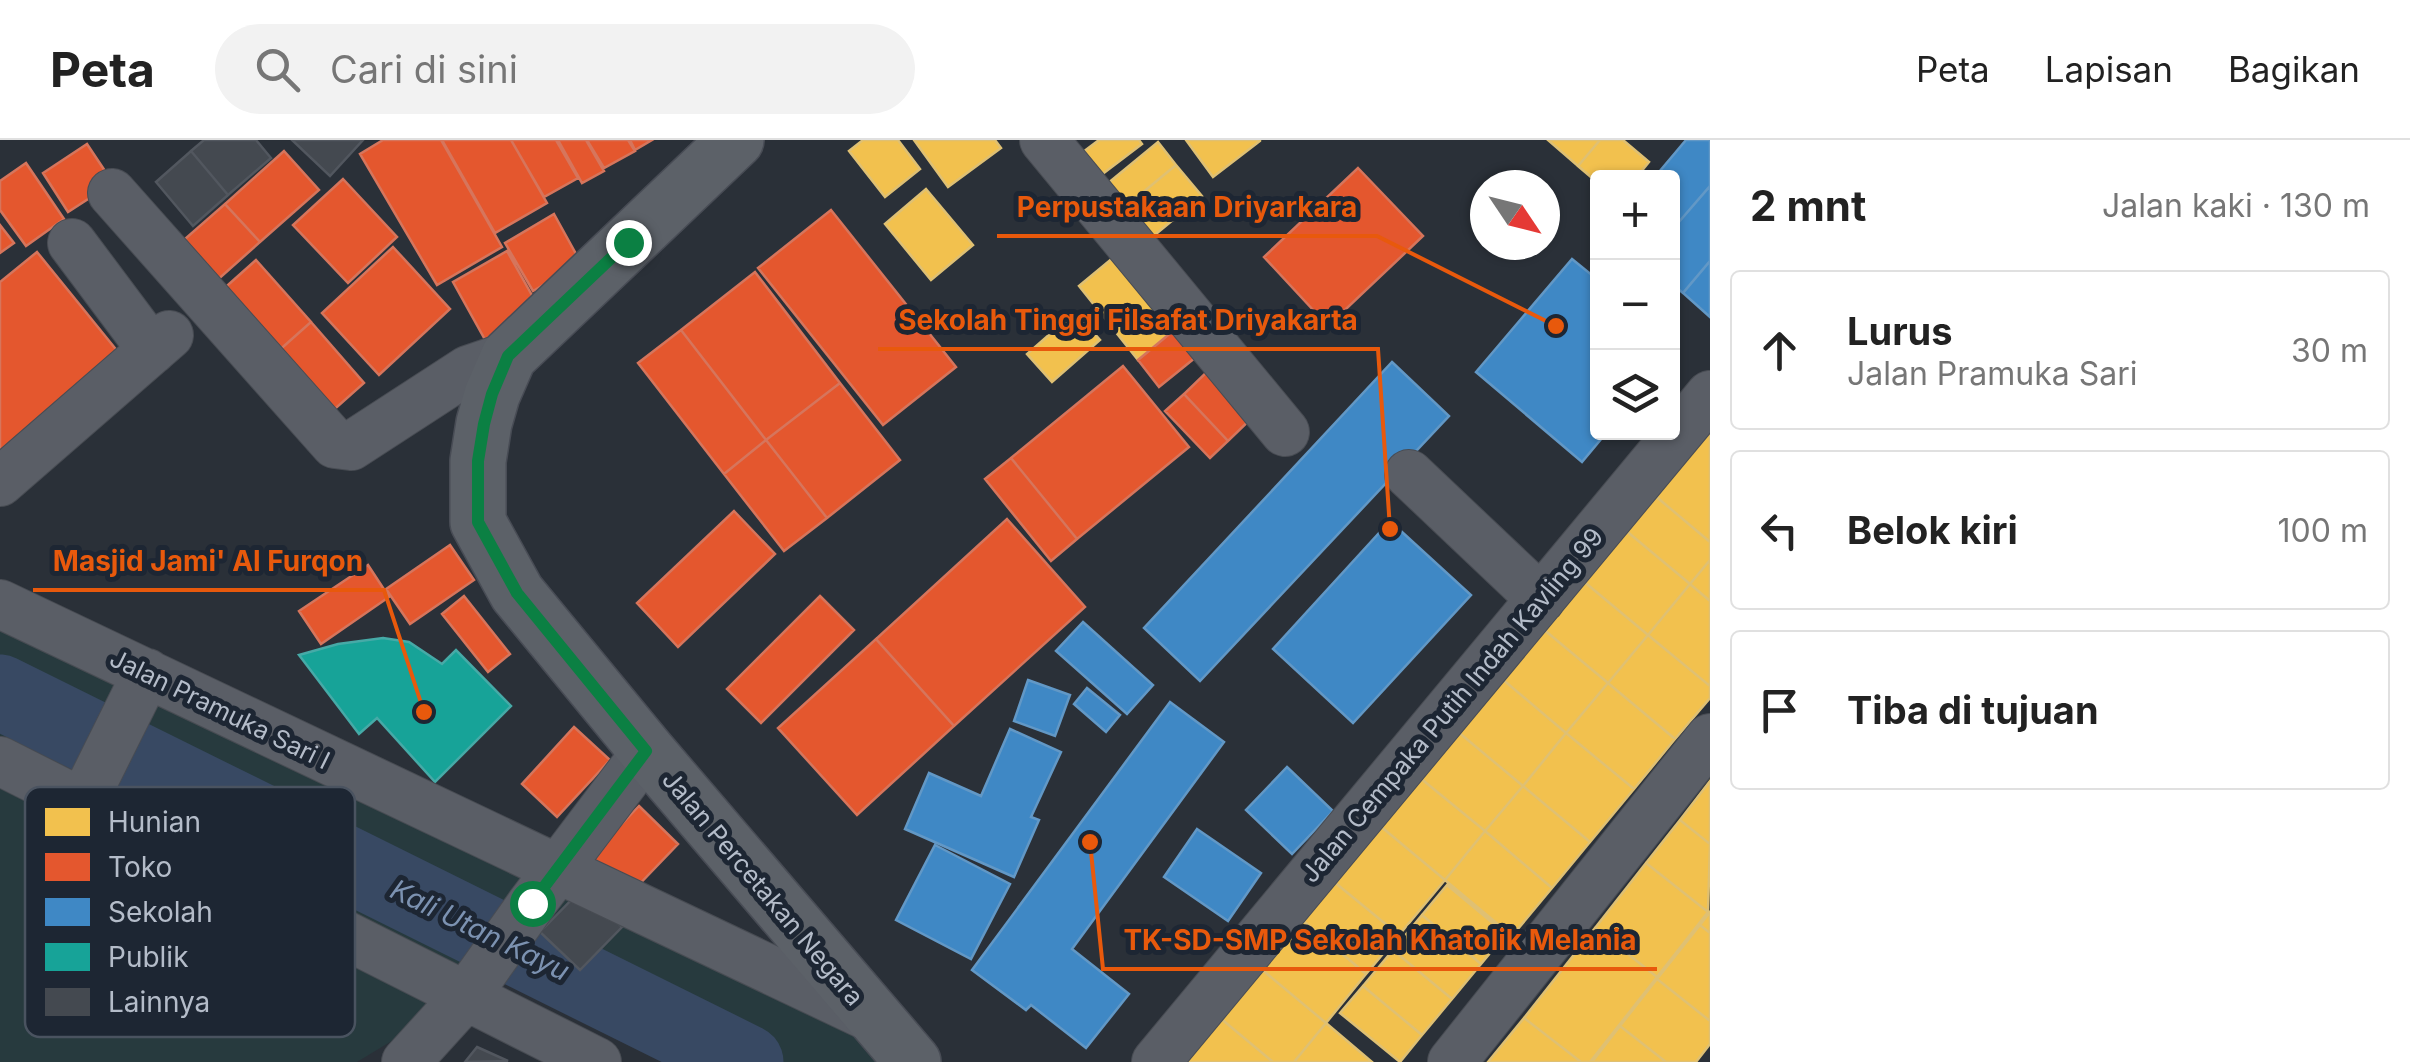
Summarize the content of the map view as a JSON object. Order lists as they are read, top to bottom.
{
  "streets": {
    "main road": ["Jalan Percetakan Negara"],
    "street": ["Jalan Cempaka Putih Indah Kavling 99", "Jalan Pramuka Sari I"]
  },
  "crossings": [
    ["Jalan Pramuka Sari I", "Jalan Percetakan Negara"]
  ],
  "water": ["Kali Utan Kayu"],
  "places": [
    "Perpustakaan Driyarkara",
    "Sekolah Tinggi Filsafat Driyakarta",
    "Masjid Jami' Al Furqon",
    "TK-SD-SMP Sekolah Khatolik Melania"
  ],
  "legend": [
    "Hunian",
    "Toko",
    "Sekolah",
    "Publik",
    "Lainnya"
  ],
  "north": "bottom right",
  "page": {
    "header": "Peta",
    "search": "Cari di sini",
    "nav": ["Peta", "Lapisan", "Bagikan"],
    "heading": ["2 mnt", "Jalan kaki · 130 m"],
    "map_buttons": ["+", "−"],
    "list": [
      ["Lurus", "Jalan Pramuka Sari", "30 m"],
      ["Belok kiri", "100 m"],
      "Tiba di tujuan"
    ]
  }
}
